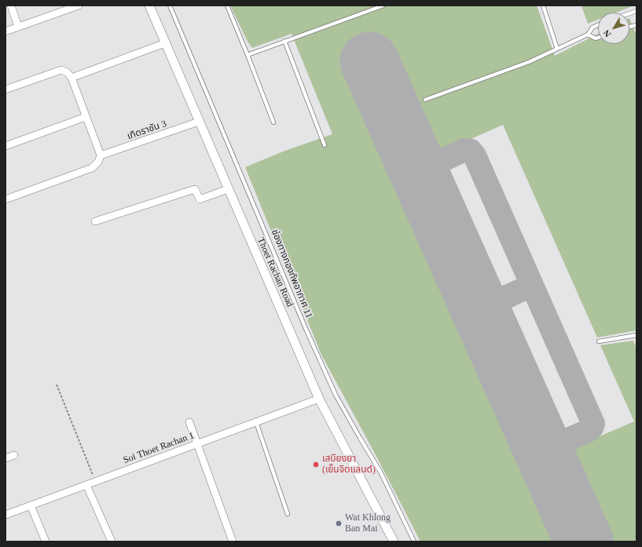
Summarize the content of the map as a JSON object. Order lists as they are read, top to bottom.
{
  "streets": {
    "street": ["เทิดราชัน 3", "Thoet Rachan Road", "Soi Thoet Rachan 1"],
    "lane": ["ช่องทางกองทัพอากาศ 11"]
  },
  "crossings": [
    ["เทิดราชัน 3", "Thoet Rachan Road"],
    ["Thoet Rachan Road", "Soi Thoet Rachan 1"]
  ],
  "places": ["เสบียงยา (เย็นจิตแลนด์)", "Wat Khlong Ban Mai"],
  "north": "bottom left"
}
